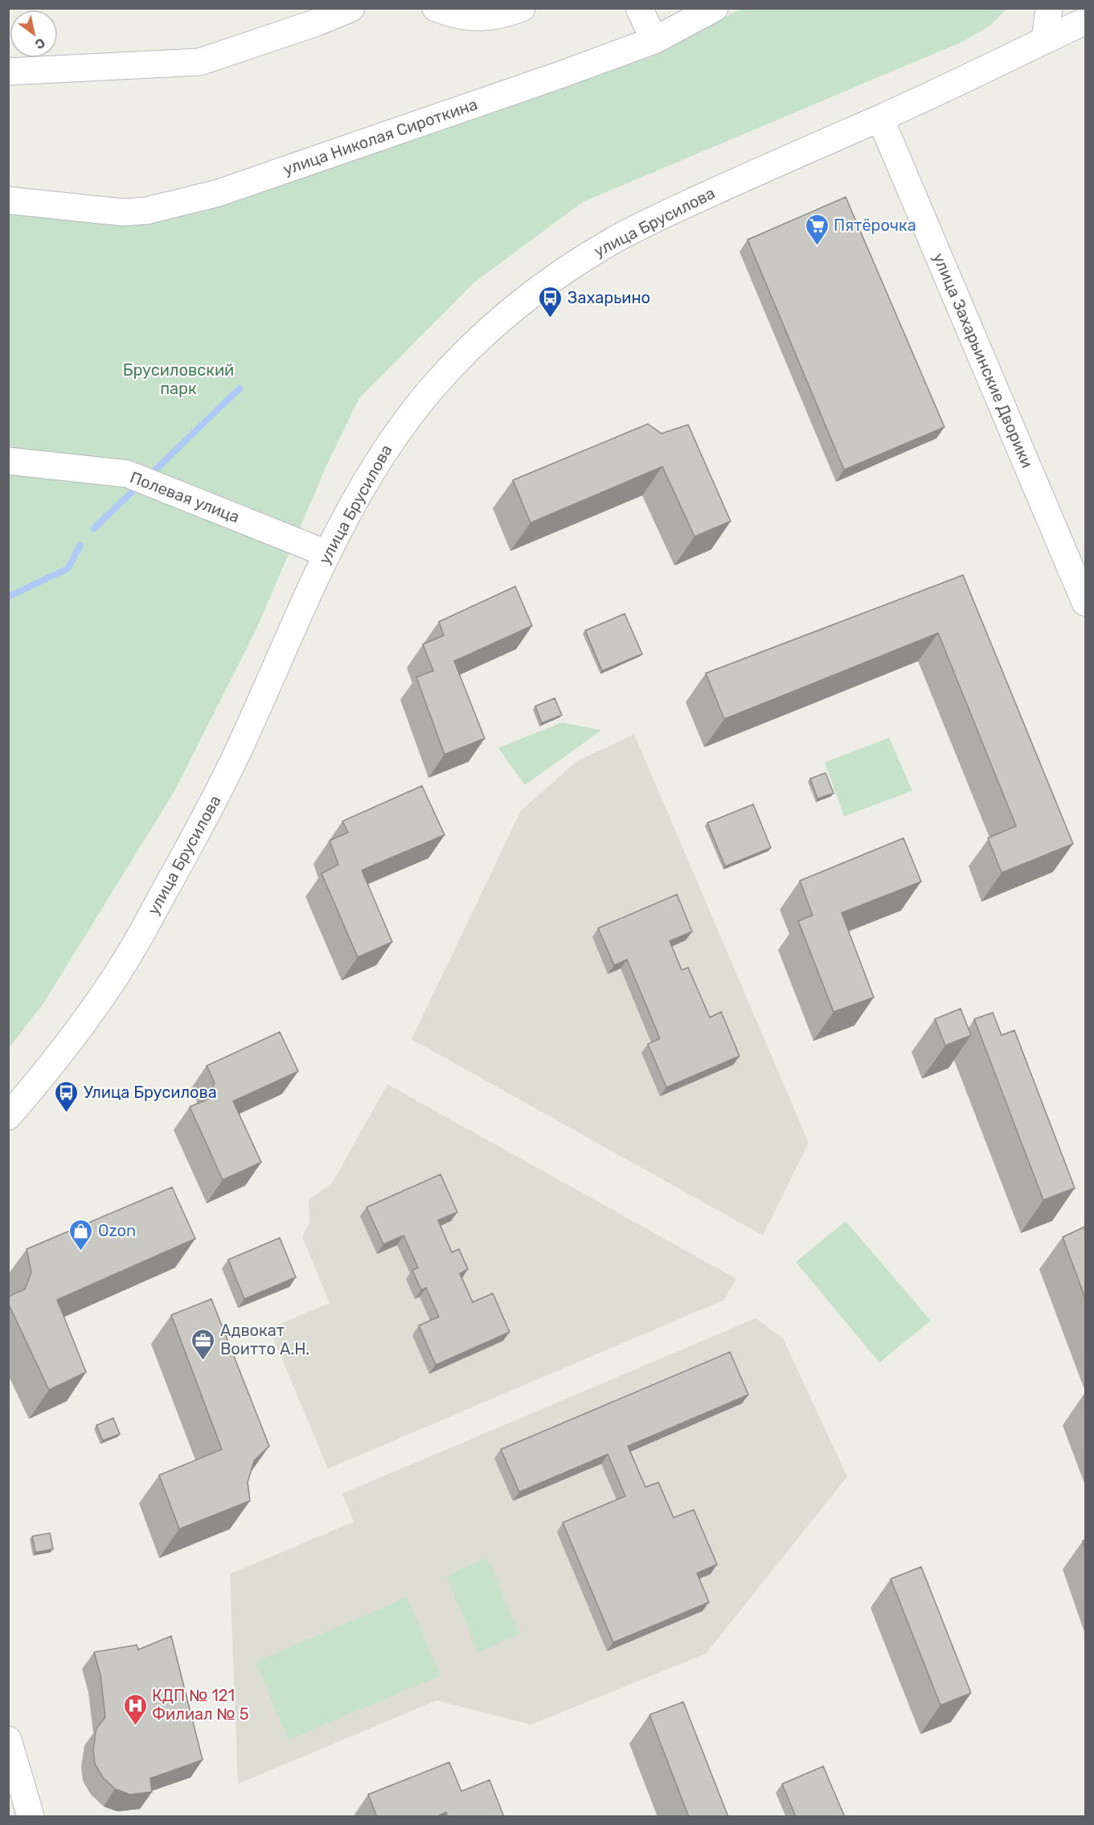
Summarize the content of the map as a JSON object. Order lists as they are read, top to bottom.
{
  "streets": {
    "street": [
      "улица Николая Сироткина",
      "улица Брусилова",
      "улица Захарьинские Дворики",
      "Полевая улица"
    ]
  },
  "crossings": [
    ["улица Брусилова", "улица Захарьинские Дворики"],
    ["улица Брусилова", "Полевая улица"]
  ],
  "parks": ["Брусиловский парк"],
  "places": {
    "supermarket": ["Пятёрочка"],
    "bus stop": ["Захарьино", "Улица Брусилова"],
    "shop": ["Ozon"],
    "office": ["Адвокат Воитто А.Н."],
    "hospital": ["КДП № 121 Филиал № 5"]
  },
  "north": "bottom right"
}
